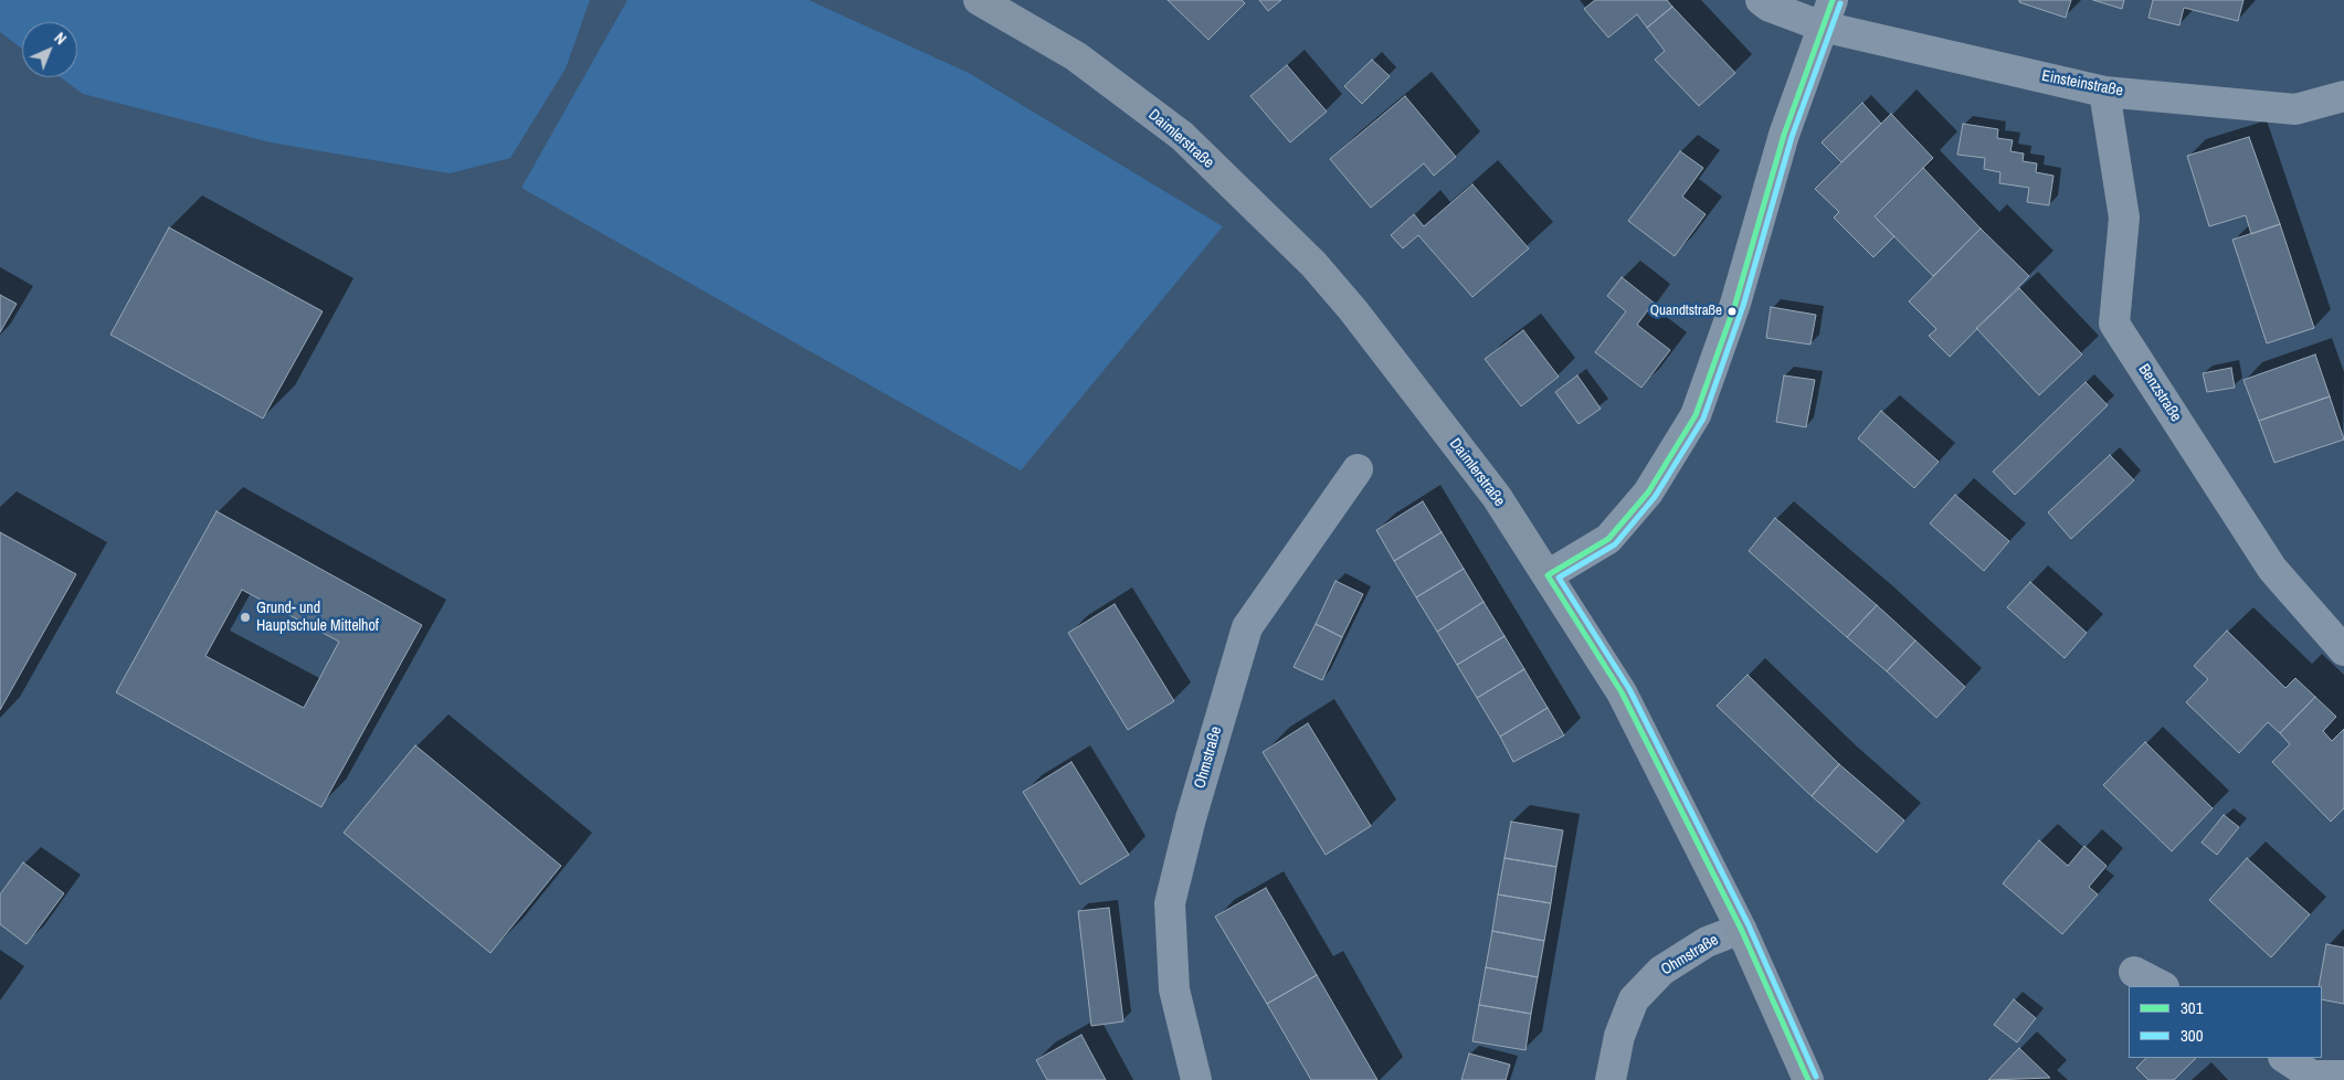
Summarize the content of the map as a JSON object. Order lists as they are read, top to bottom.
{
  "streets": {
    "main road": ["Daimlerstraße"],
    "street": ["Einsteinstraße", "Benzstraße", "Ohmstraße"]
  },
  "crossings": [
    ["Einsteinstraße", "Benzstraße"],
    ["Daimlerstraße", "Ohmstraße"]
  ],
  "places": ["Quandtstraße", "Grund- und Hauptschule Mittelhof"],
  "lines": ["transit line 301", "transit line 300"],
  "legend": ["301", "300"],
  "north": "top right"
}
